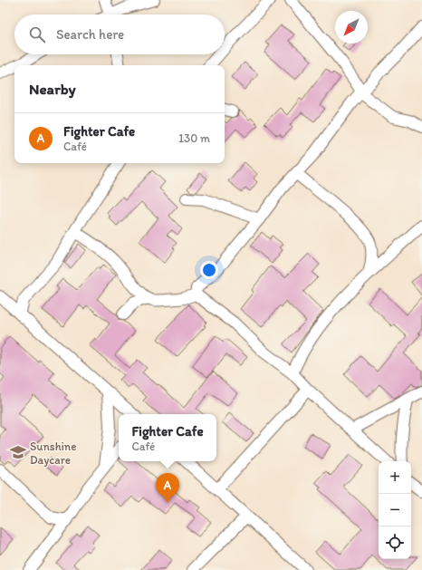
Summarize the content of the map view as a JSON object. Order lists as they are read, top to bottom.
{
  "places": {
    "school or university": ["Sunshine Daycare"]
  },
  "north": "bottom left",
  "page": {
    "search": "Search here",
    "heading": "Nearby",
    "list": [
      {
        "mark": "A",
        "name": "Fighter Cafe",
        "note": "Café",
        "value": "130 m"
      }
    ],
    "popup": ["Fighter Cafe", "Café"],
    "map_buttons": ["+", "−"],
    "pins": "A"
  }
}
